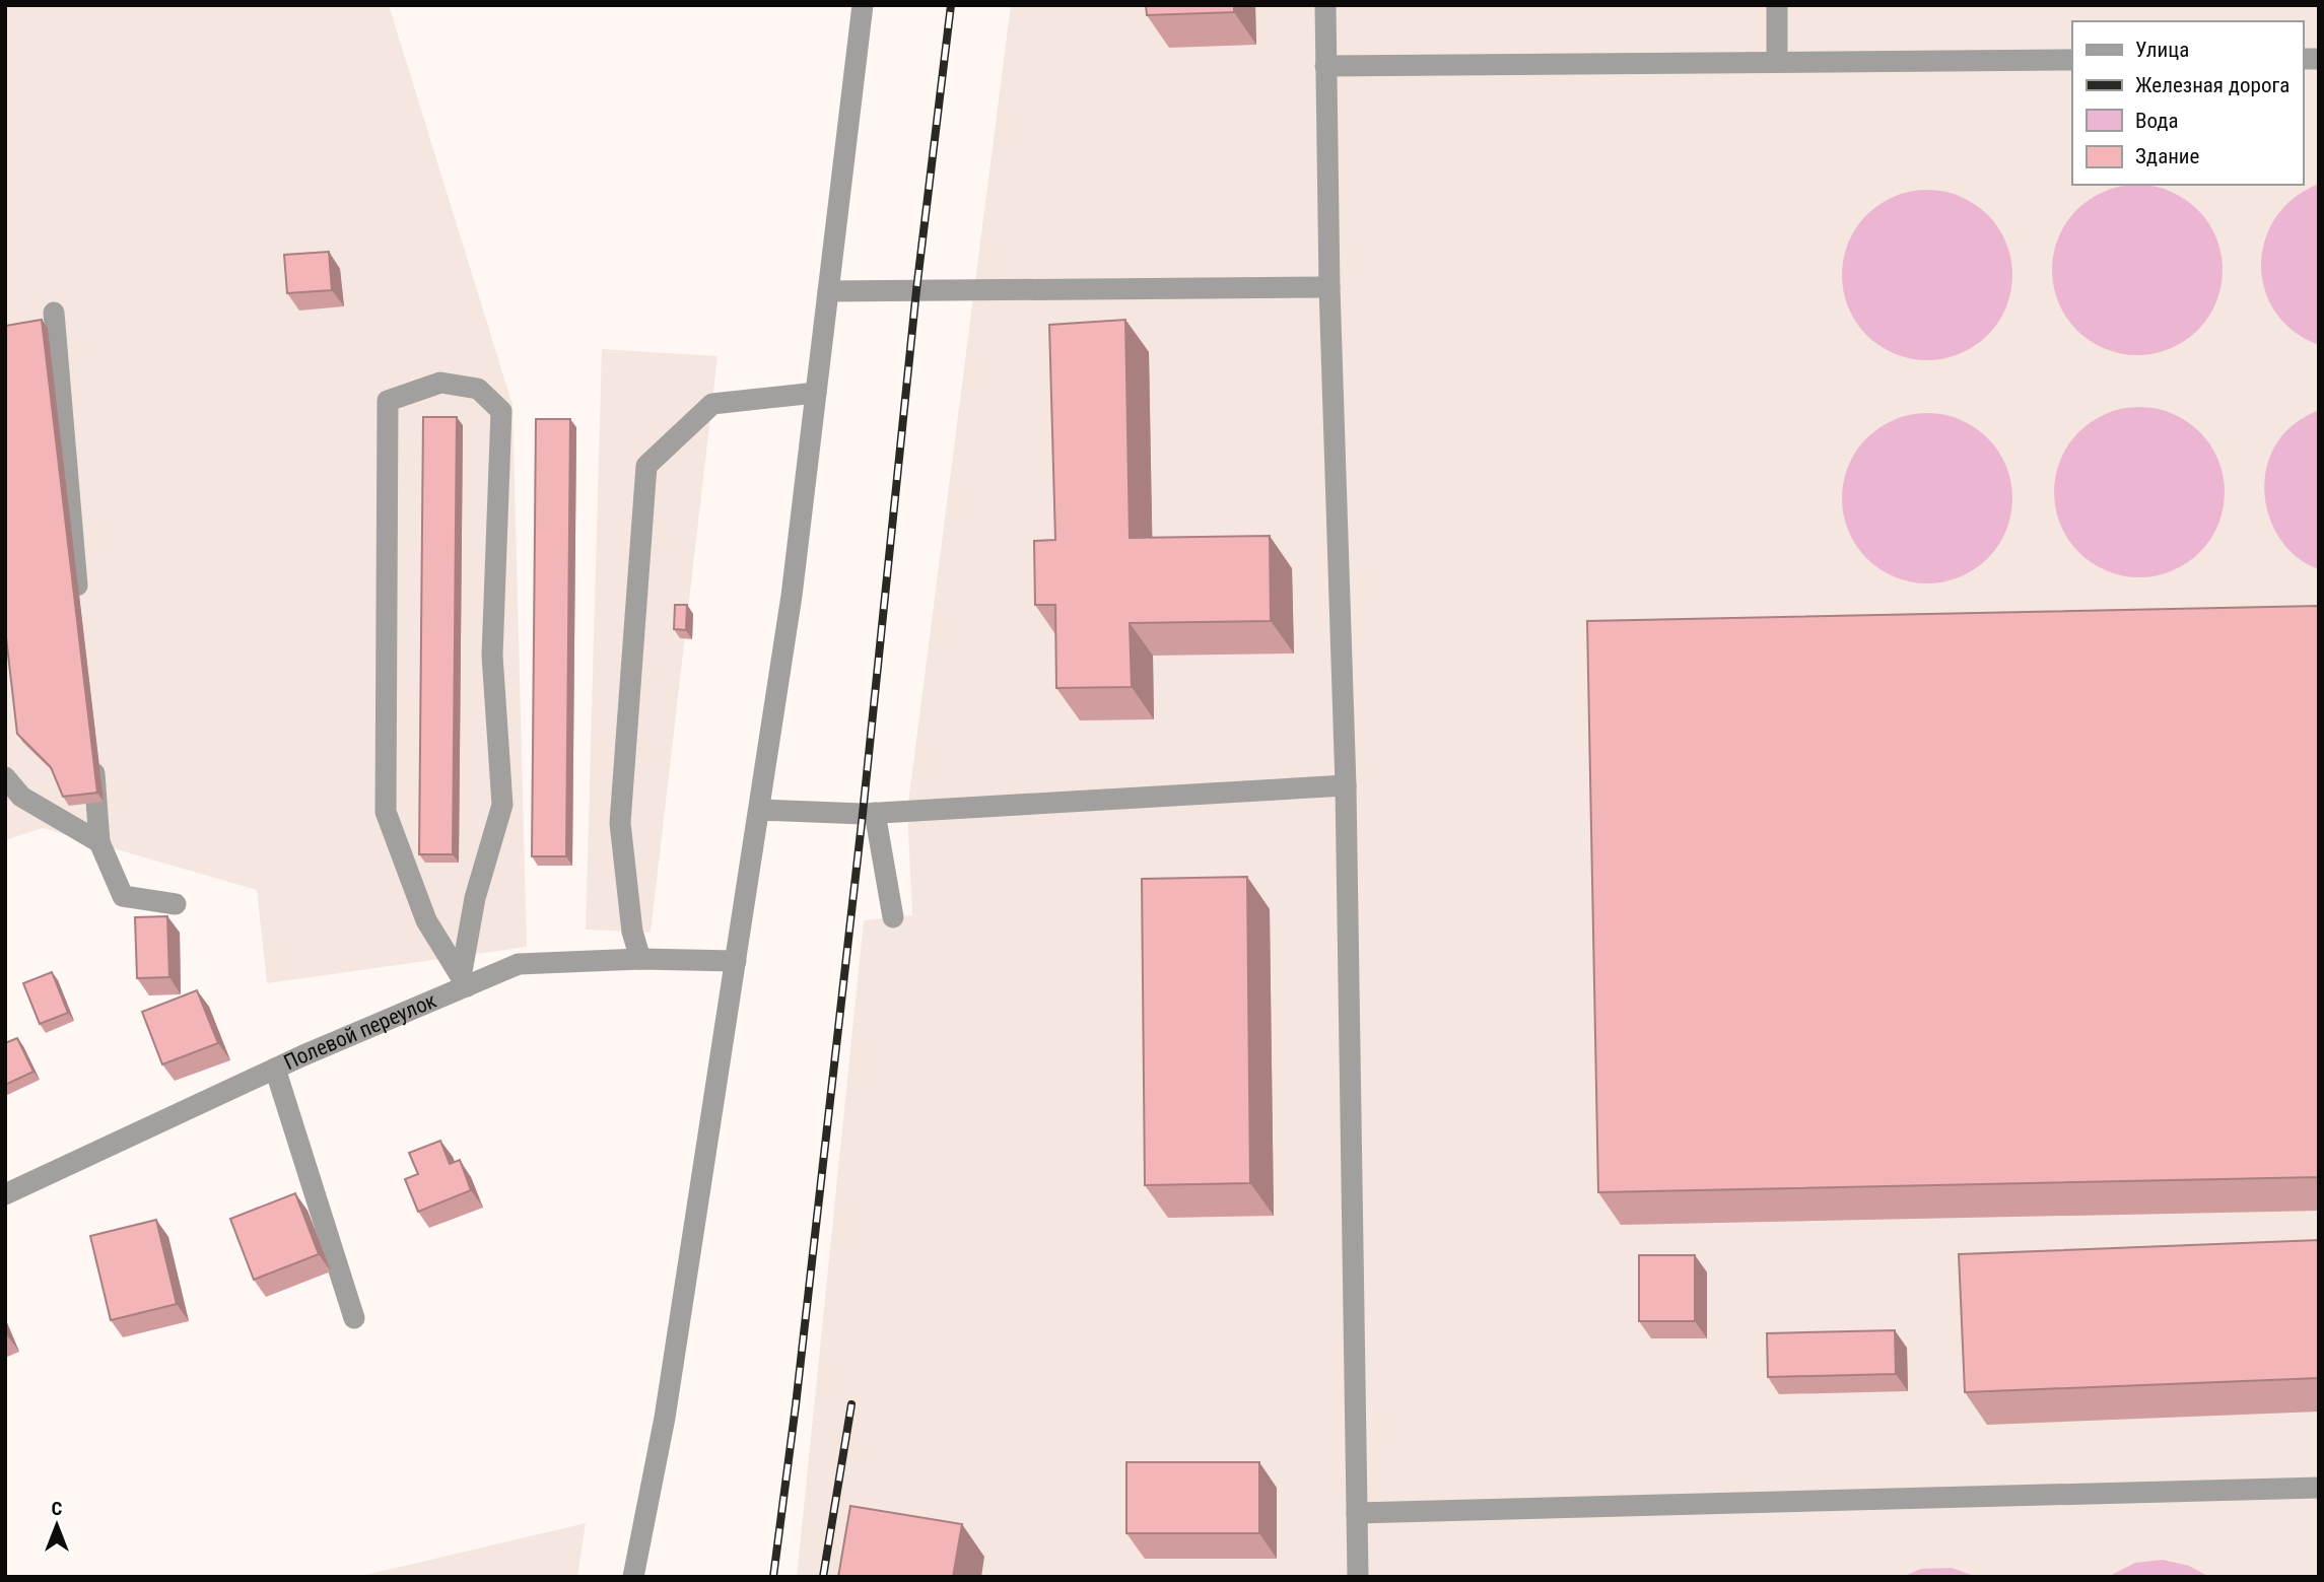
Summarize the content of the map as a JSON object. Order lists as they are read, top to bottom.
{
  "streets": {
    "street": ["Полевой переулок"]
  },
  "legend": [
    "Улица",
    "Железная дорога",
    "Вода",
    "Здание"
  ],
  "north": "top"
}
